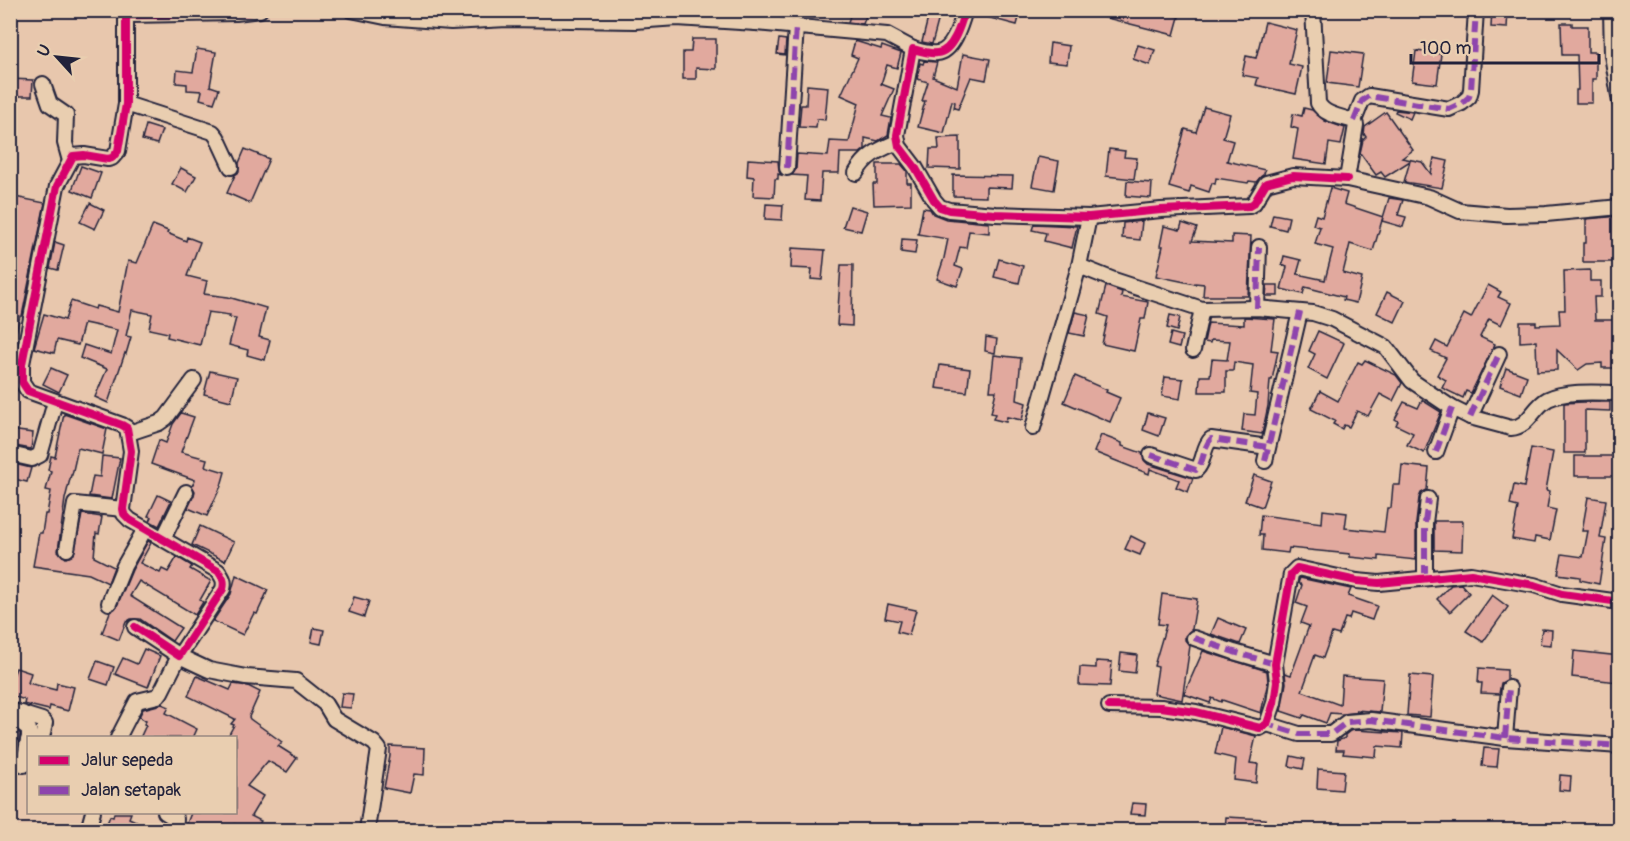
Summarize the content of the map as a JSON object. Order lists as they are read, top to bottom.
{
  "legend": ["Jalur sepeda", "Jalan setapak"],
  "scale_bar": "100 m",
  "north": "top left"
}
